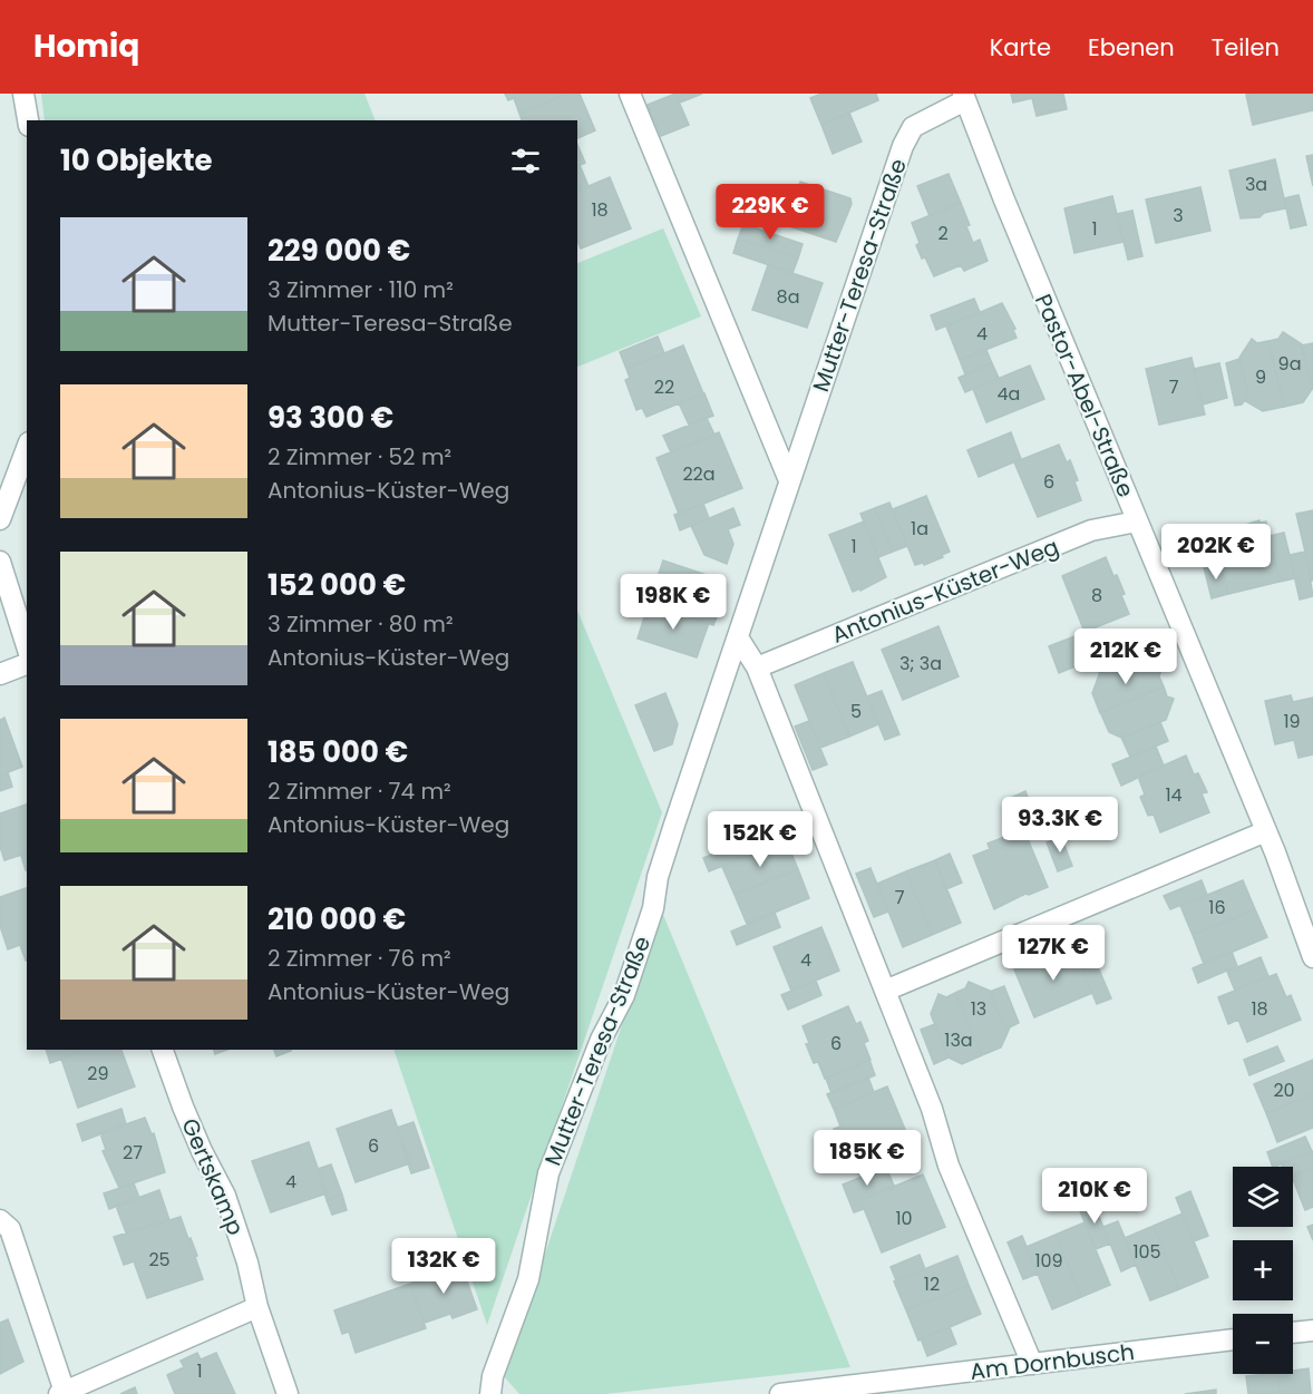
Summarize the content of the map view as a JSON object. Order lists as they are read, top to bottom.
{
  "streets": {
    "street": [
      "Mutter-Teresa-Straße",
      "Pastor-Abel-Straße",
      "Antonius-Küster-Weg",
      "Gertskamp",
      "Am Dornbusch"
    ]
  },
  "crossings": [
    ["Mutter-Teresa-Straße", "Pastor-Abel-Straße"],
    ["Pastor-Abel-Straße", "Antonius-Küster-Weg"]
  ],
  "house_numbers": [
    "3a",
    "18",
    "3",
    "1",
    "2",
    "8a",
    "4",
    "9a",
    "9",
    "22",
    "7",
    "4a",
    "22a",
    "6",
    "1a",
    "1",
    "8",
    "3; 3a",
    "5",
    "19",
    "14",
    "7",
    "16",
    "4",
    "13",
    "18",
    "13a",
    "6",
    "29",
    "20",
    "6",
    "27",
    "4",
    "10",
    "105",
    "25",
    "109",
    "12",
    "1"
  ],
  "page": {
    "header": "Homiq",
    "nav": ["Karte", "Ebenen", "Teilen"],
    "heading": "10 Objekte",
    "price": [
      "229K €",
      "202K €",
      "198K €",
      "212K €",
      "93.3K €",
      "152K €",
      "127K €",
      "185K €",
      "210K €",
      "132K €"
    ],
    "list": [
      {
        "name": "229 000 €",
        "note": "3 Zimmer · 110 m² · Mutter-Teresa-Straße"
      },
      {
        "name": "93 300 €",
        "note": "2 Zimmer · 52 m² · Antonius-Küster-Weg"
      },
      {
        "name": "152 000 €",
        "note": "3 Zimmer · 80 m² · Antonius-Küster-Weg"
      },
      {
        "name": "185 000 €",
        "note": "2 Zimmer · 74 m² · Antonius-Küster-Weg"
      },
      {
        "name": "210 000 €",
        "note": "2 Zimmer · 76 m² · Antonius-Küster-Weg"
      }
    ],
    "map_buttons": ["+", "−"]
  }
}
